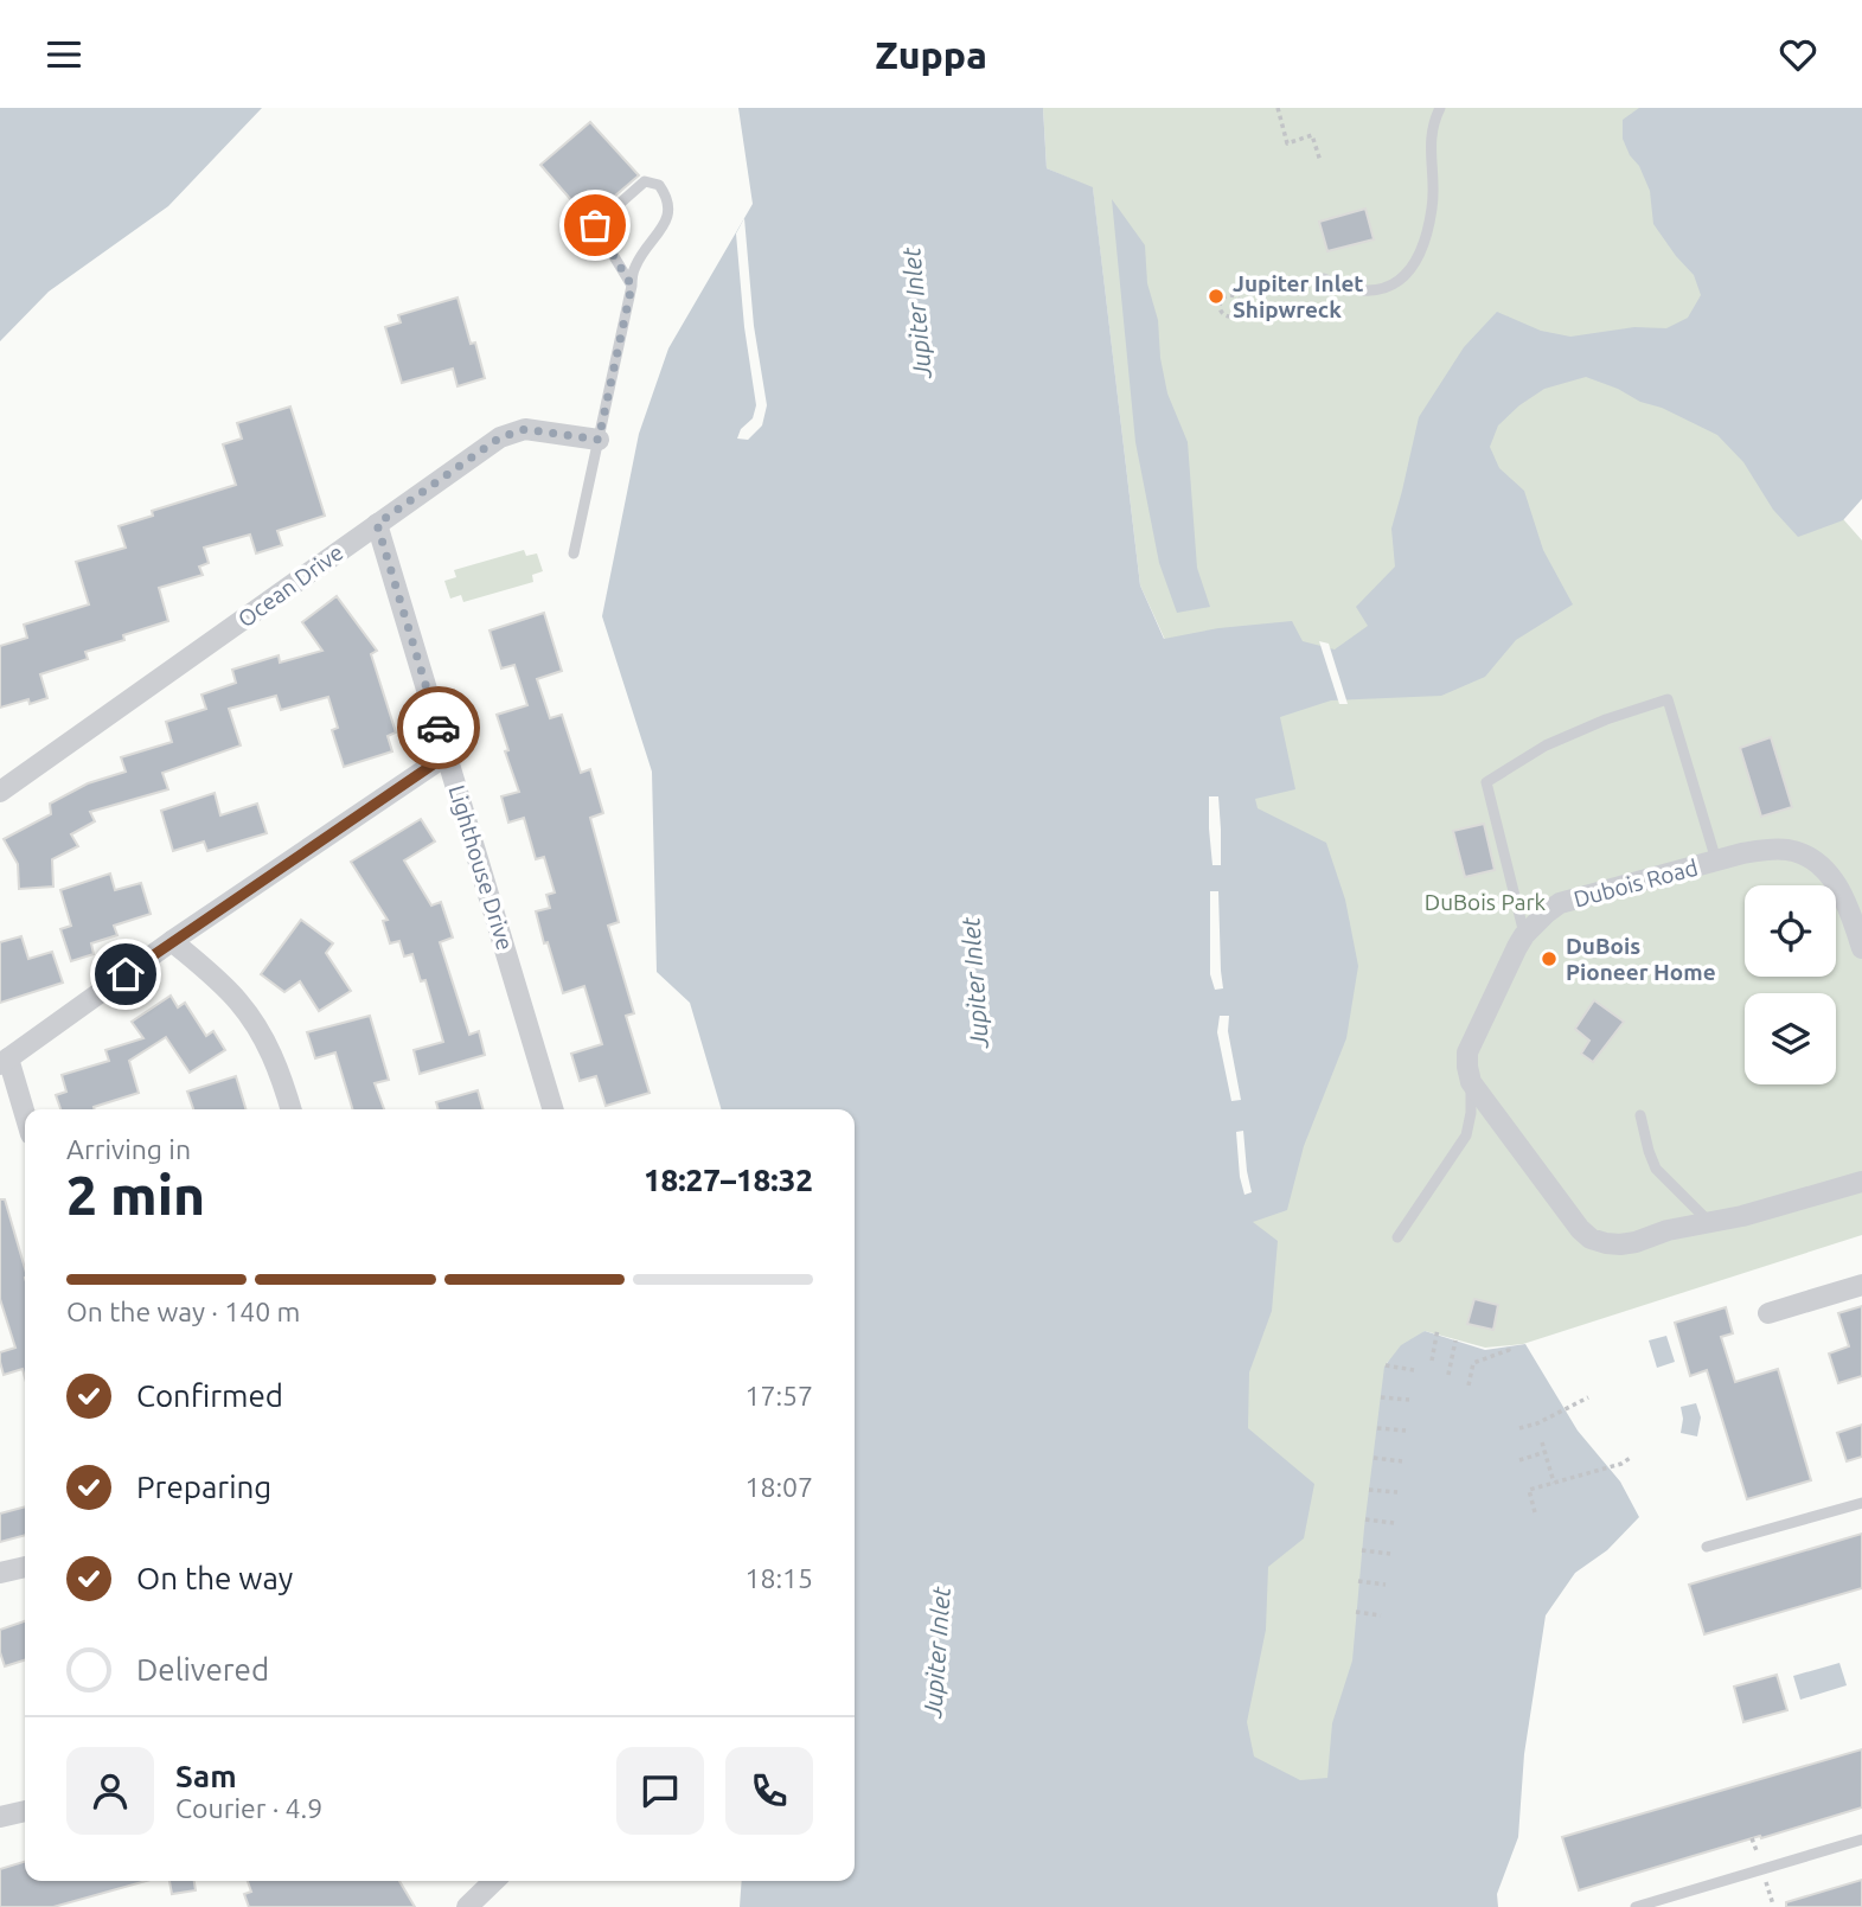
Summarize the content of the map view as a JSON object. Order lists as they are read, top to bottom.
{
  "streets": {
    "street": ["Ocean Drive", "Lighthouse Drive", "Dubois Road"]
  },
  "crossings": [
    ["Ocean Drive", "Lighthouse Drive"]
  ],
  "water": ["Jupiter Inlet"],
  "parks": ["DuBois Park"],
  "places": ["Jupiter Inlet Shipwreck", "DuBois Pioneer Home"],
  "page": {
    "header": "Zuppa",
    "heading": ["2 min", "Arriving in", "18:27–18:32"],
    "panel": ["Sam", "Courier · 4.9"],
    "bar": "On the way · 140 m",
    "list": [
      ["Confirmed", "17:57"],
      ["Preparing", "18:07"],
      ["On the way", "18:15"],
      "Delivered"
    ]
  }
}
